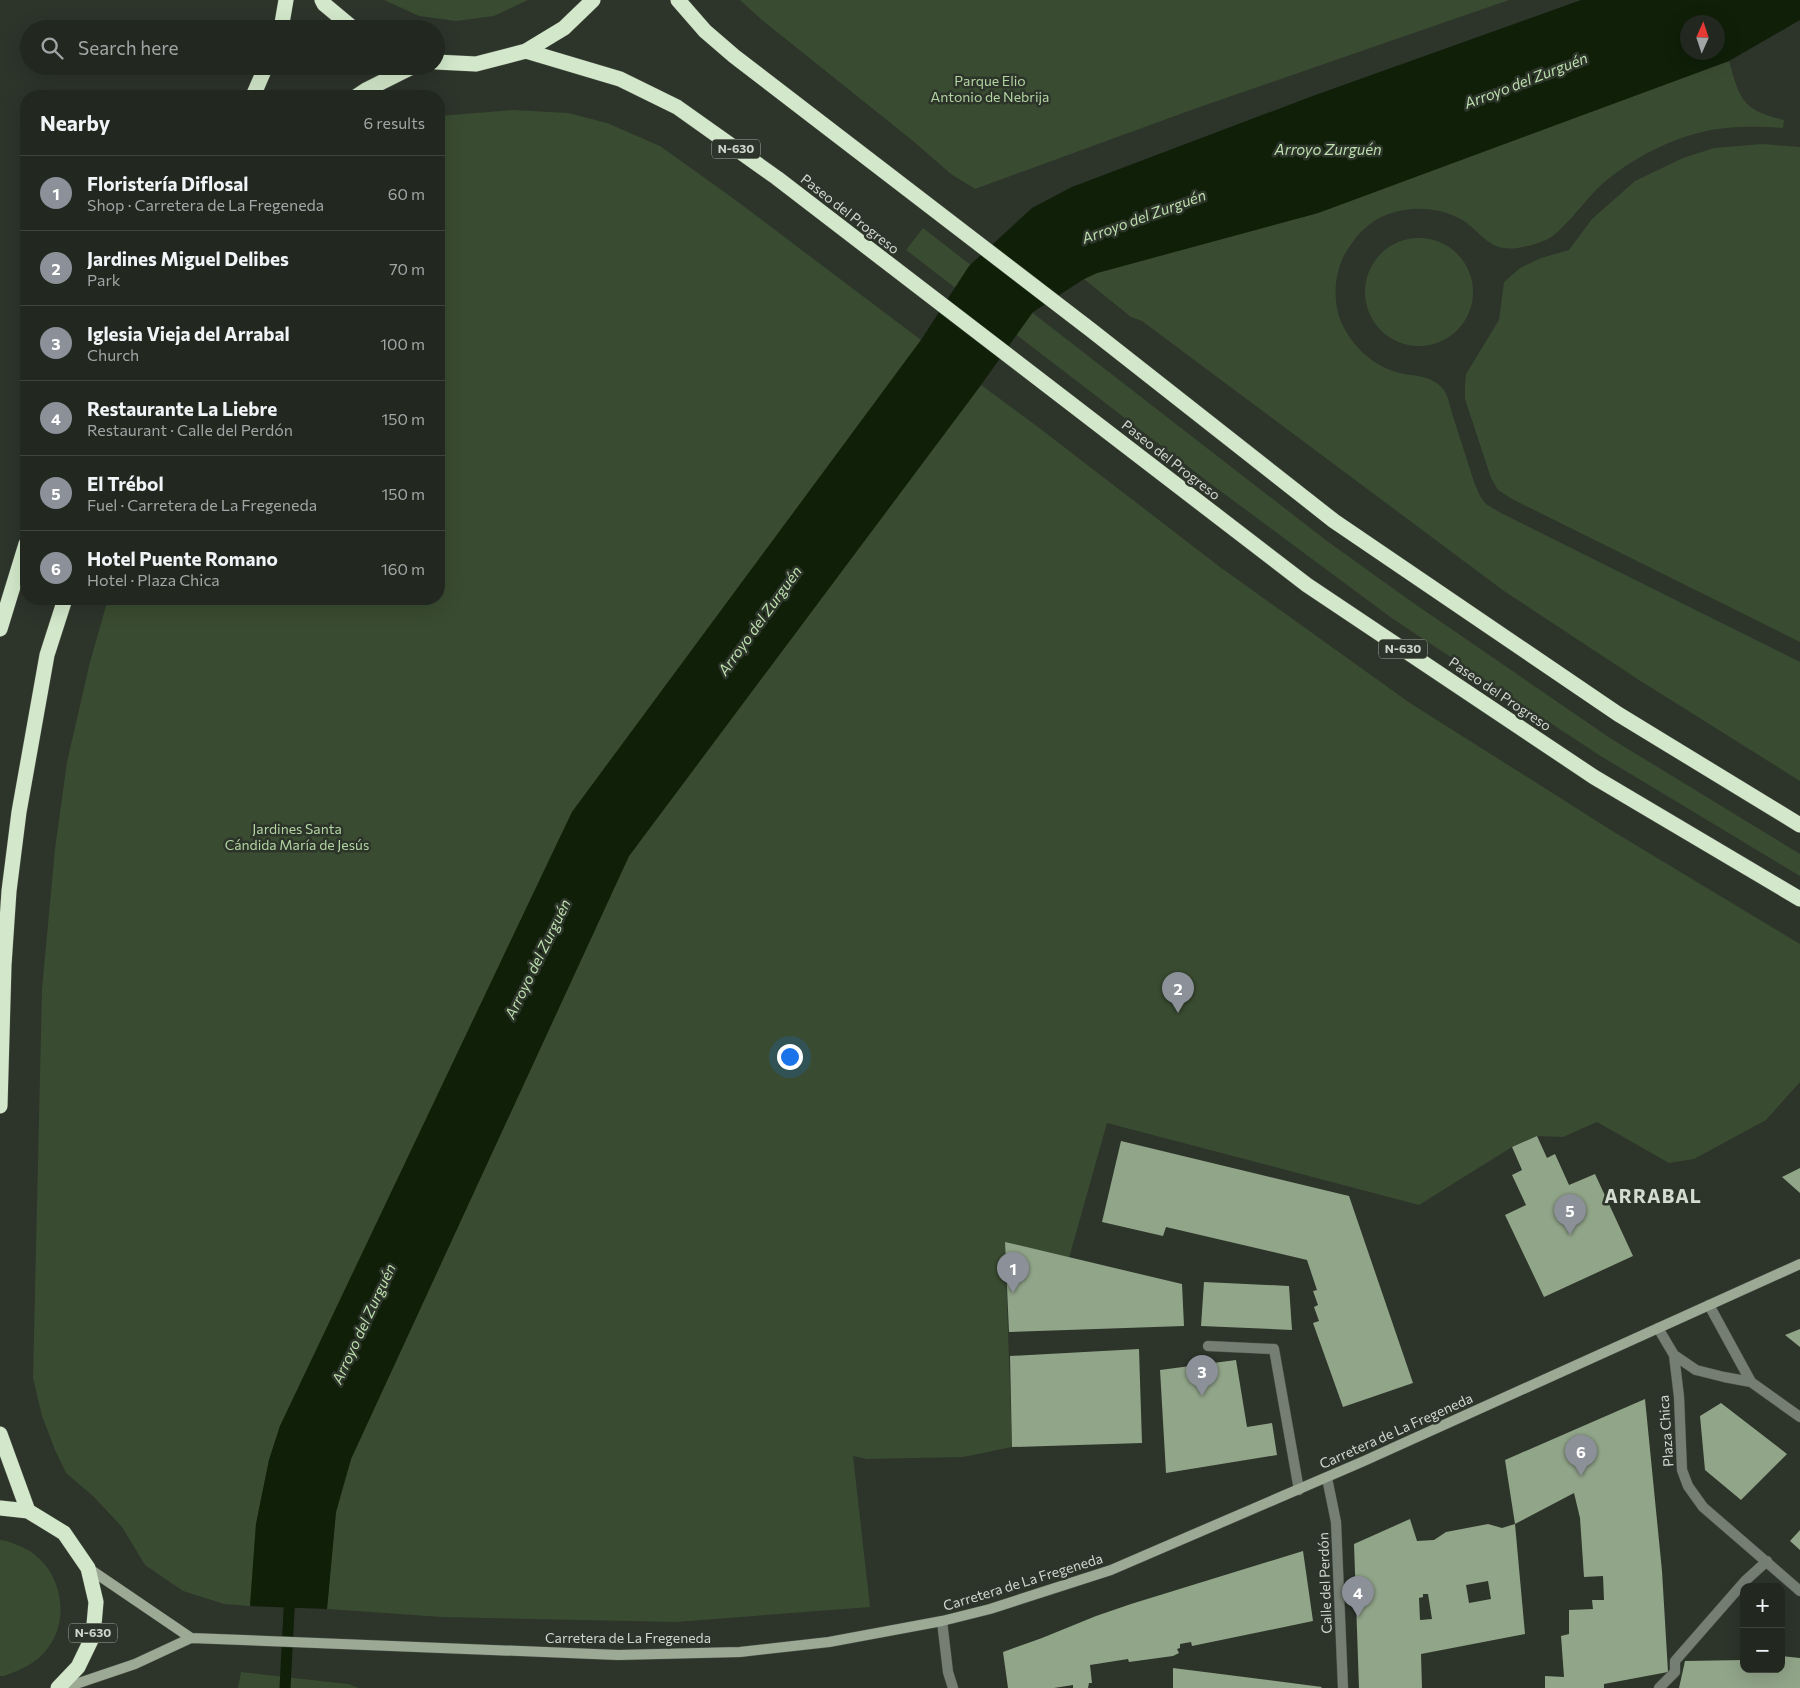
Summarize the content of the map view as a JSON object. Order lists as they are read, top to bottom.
{
  "streets": {
    "highway": ["N-630", "Paseo del Progreso"],
    "main road": ["Carretera de La Fregeneda"],
    "street": ["Plaza Chica", "Calle del Perdón"]
  },
  "crossings": [
    ["Carretera de La Fregeneda", "Plaza Chica"],
    ["Carretera de La Fregeneda", "Calle del Perdón"]
  ],
  "districts": ["ARRABAL"],
  "water": ["Arroyo del Zurguén", "Arroyo Zurguén"],
  "parks": ["Parque Elio Antonio de Nebrija", "Jardines Santa Cándida María de Jesús"],
  "north": "top",
  "page": {
    "search": "Search here",
    "heading": ["Nearby", "6 results"],
    "list": [
      {
        "mark": "1",
        "name": "Floristería Diflosal",
        "note": "Shop · Carretera de La Fregeneda",
        "value": "60 m"
      },
      {
        "mark": "2",
        "name": "Jardines Miguel Delibes",
        "note": "Park",
        "value": "70 m"
      },
      {
        "mark": "3",
        "name": "Iglesia Vieja del Arrabal",
        "note": "Church",
        "value": "100 m"
      },
      {
        "mark": "4",
        "name": "Restaurante La Liebre",
        "note": "Restaurant · Calle del Perdón",
        "value": "150 m"
      },
      {
        "mark": "5",
        "name": "El Trébol",
        "note": "Fuel · Carretera de La Fregeneda",
        "value": "150 m"
      },
      {
        "mark": "6",
        "name": "Hotel Puente Romano",
        "note": "Hotel · Plaza Chica",
        "value": "160 m"
      }
    ],
    "pins": [
      "2",
      "5",
      "1",
      "3",
      "6",
      "4"
    ],
    "map_buttons": ["+", "−"]
  }
}
